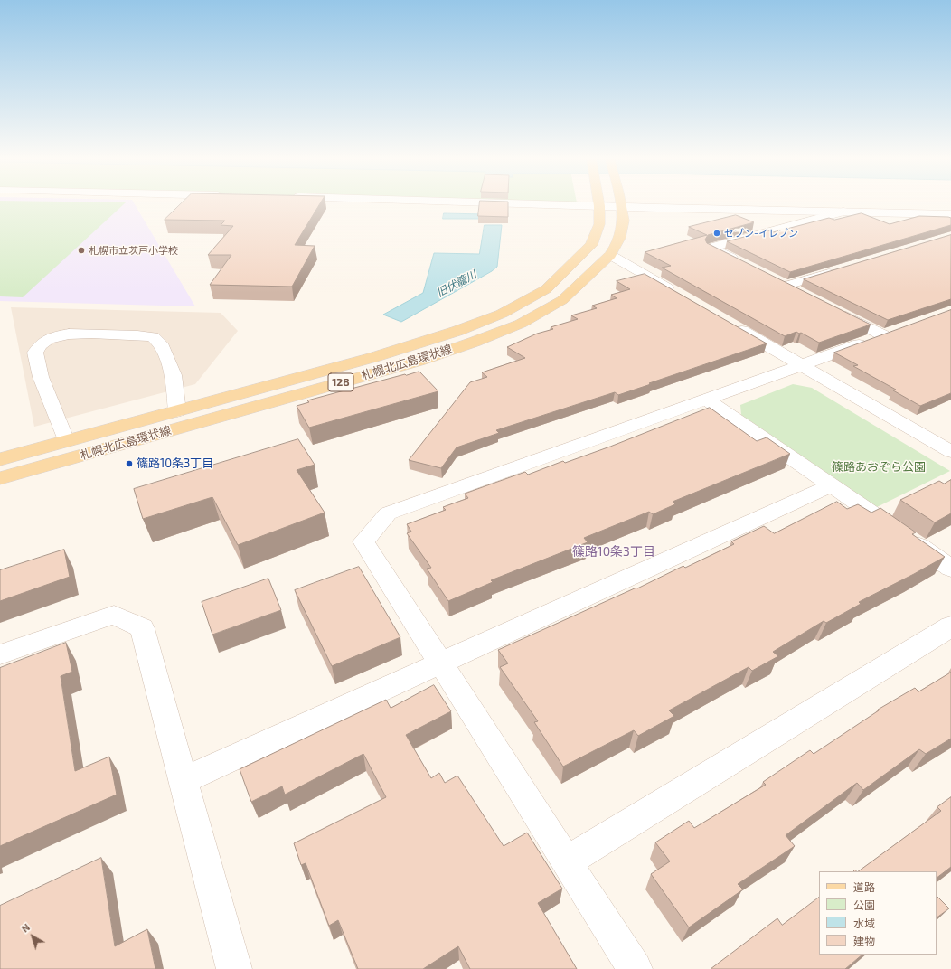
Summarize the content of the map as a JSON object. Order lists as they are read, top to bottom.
{
  "streets": {
    "main road": ["札幌北広島環状線", "128"]
  },
  "districts": ["篠路10条3丁目"],
  "water": ["旧伏籠川"],
  "parks": ["篠路あおぞら公園"],
  "places": ["セブン-イレブン", "札幌市立茨戸小学校", "篠路10条3丁目"],
  "legend": [
    "道路",
    "公園",
    "水域",
    "建物"
  ],
  "north": "top left"
}
